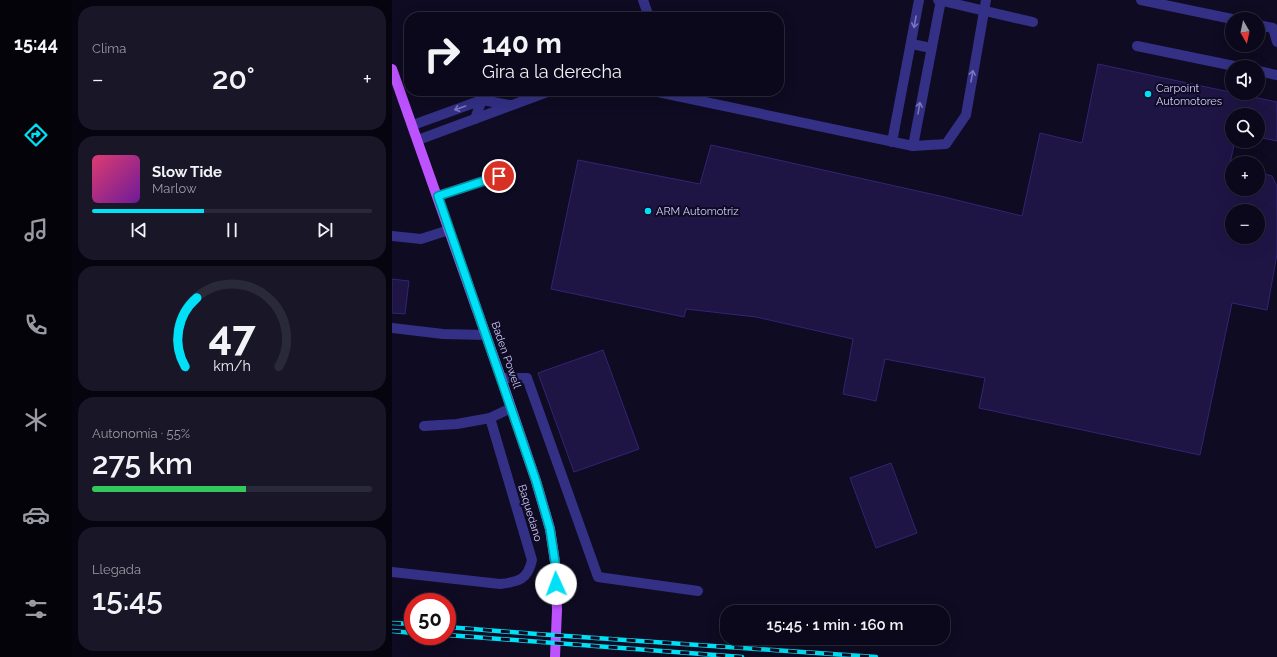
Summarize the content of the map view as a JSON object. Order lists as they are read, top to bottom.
{
  "streets": {
    "main road": ["Baden Powell"],
    "street": ["Baquedano"]
  },
  "places": ["Carpoint Automotores", "ARM Automotriz"],
  "north": "bottom",
  "page": {
    "tabs": "15:44",
    "tile": [
      "Clima",
      ["Autonomía · 55%", "275 km"],
      ["Llegada", "15:45"]
    ],
    "map_buttons": ["+", "−"],
    "turn": ["140 m", "Gira a la derecha"],
    "heat": ["−", "20°", "+"],
    "song": ["Slow Tide", "Marlow"],
    "limit": "50",
    "trip": "15:45 · 1 min · 160 m",
    "gauge": ["47", "km/h"]
  }
}
